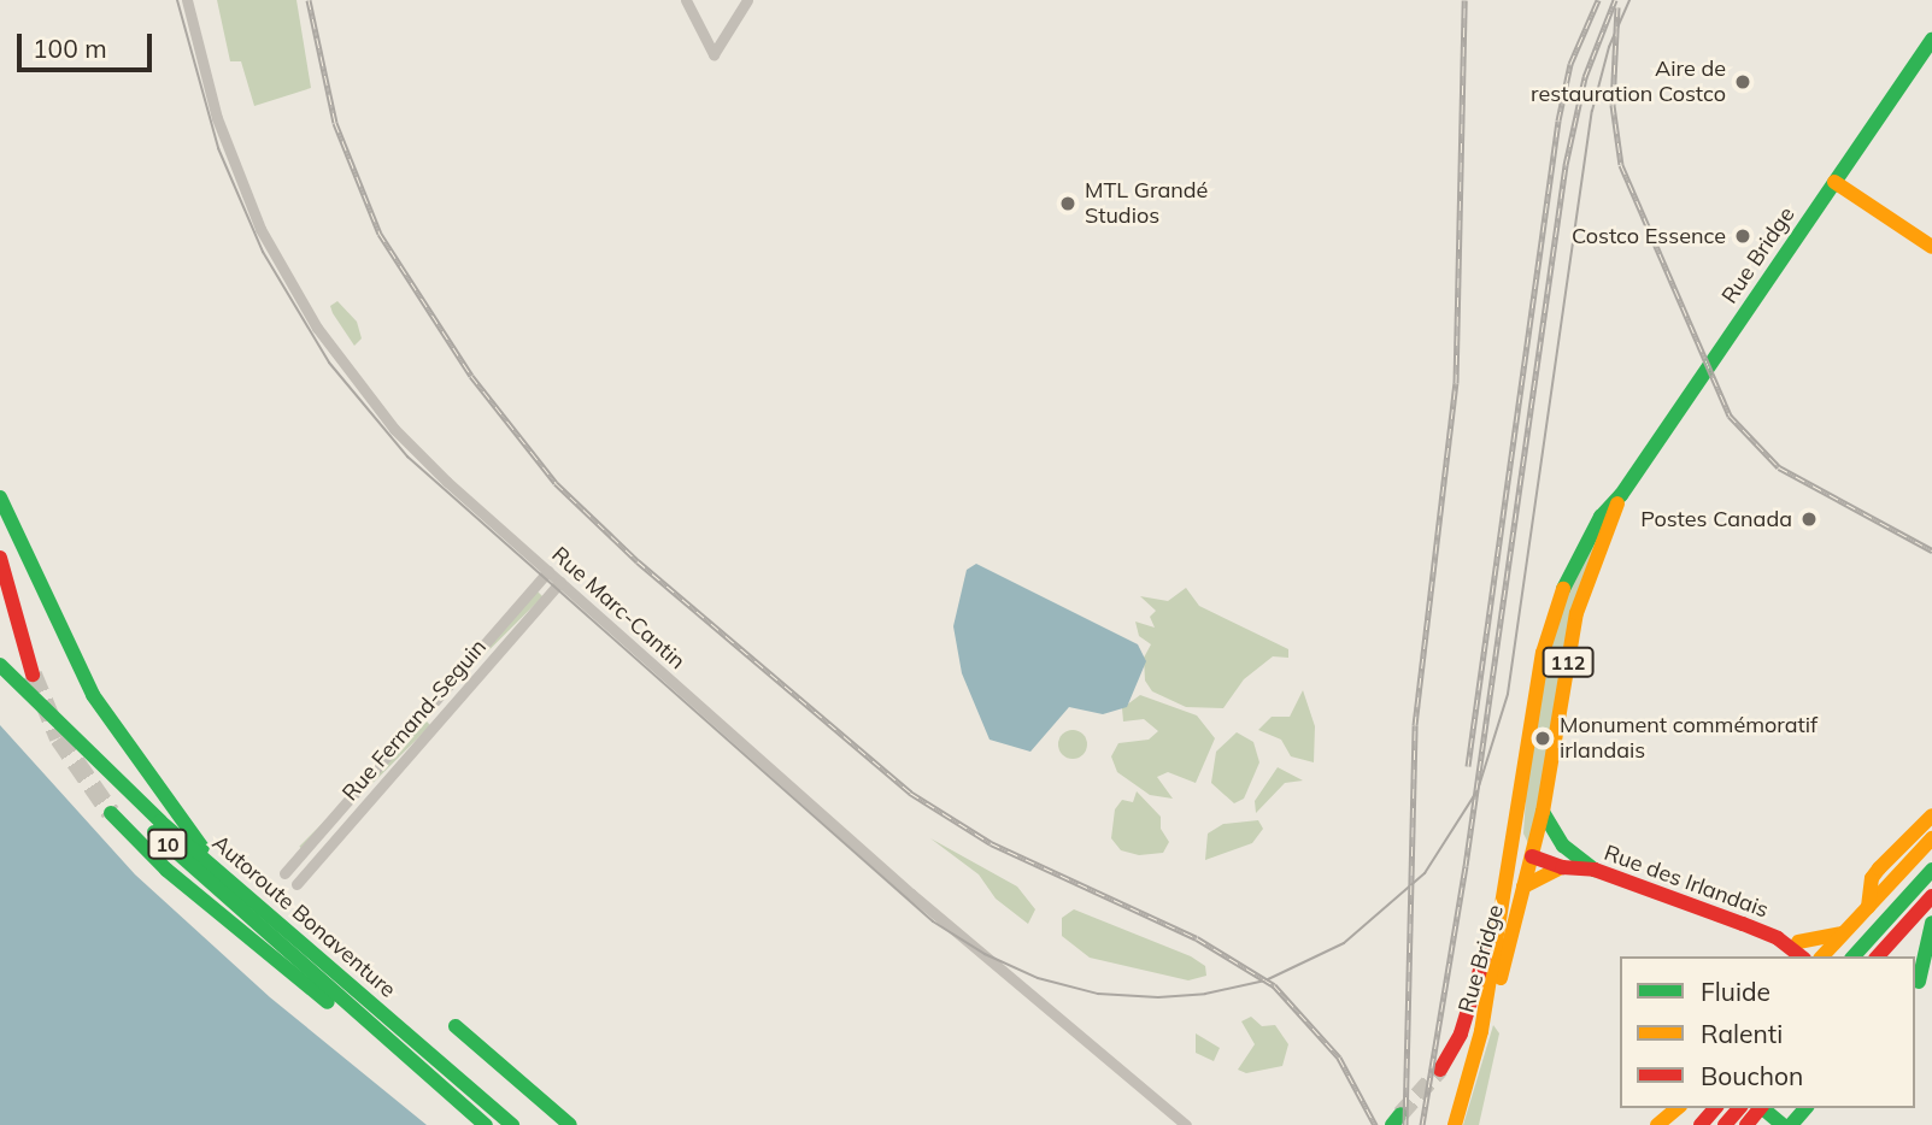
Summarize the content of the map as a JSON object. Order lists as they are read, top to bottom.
{
  "streets": {
    "main road": [
      "Rue Bridge",
      "112",
      "10",
      "Rue des Irlandais",
      "Autoroute Bonaventure"
    ],
    "street": ["Rue Marc-Cantin", "Rue Fernand-Seguin"]
  },
  "crossings": [
    ["Rue Bridge", "Rue des Irlandais"],
    ["Rue Marc-Cantin", "Rue Fernand-Seguin"]
  ],
  "places": [
    "Aire de restauration Costco",
    "MTL Grandé Studios",
    "Costco Essence",
    "Postes Canada",
    "Monument commémoratif irlandais"
  ],
  "legend": ["Fluide", "Ralenti", "Bouchon"],
  "scale_bar": "100 m"
}
